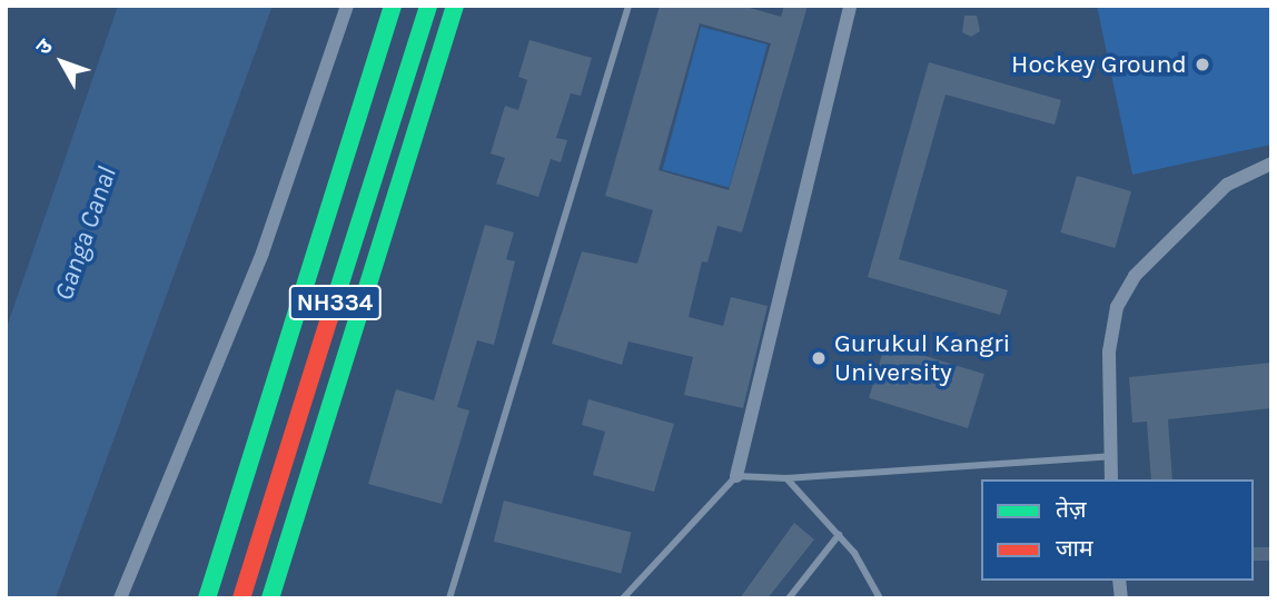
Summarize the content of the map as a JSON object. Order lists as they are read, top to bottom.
{
  "streets": {
    "main road": ["NH334"]
  },
  "water": ["Ganga Canal"],
  "places": ["Hockey Ground", "Gurukul Kangri University"],
  "legend": ["तेज़", "जाम"],
  "north": "top left"
}
